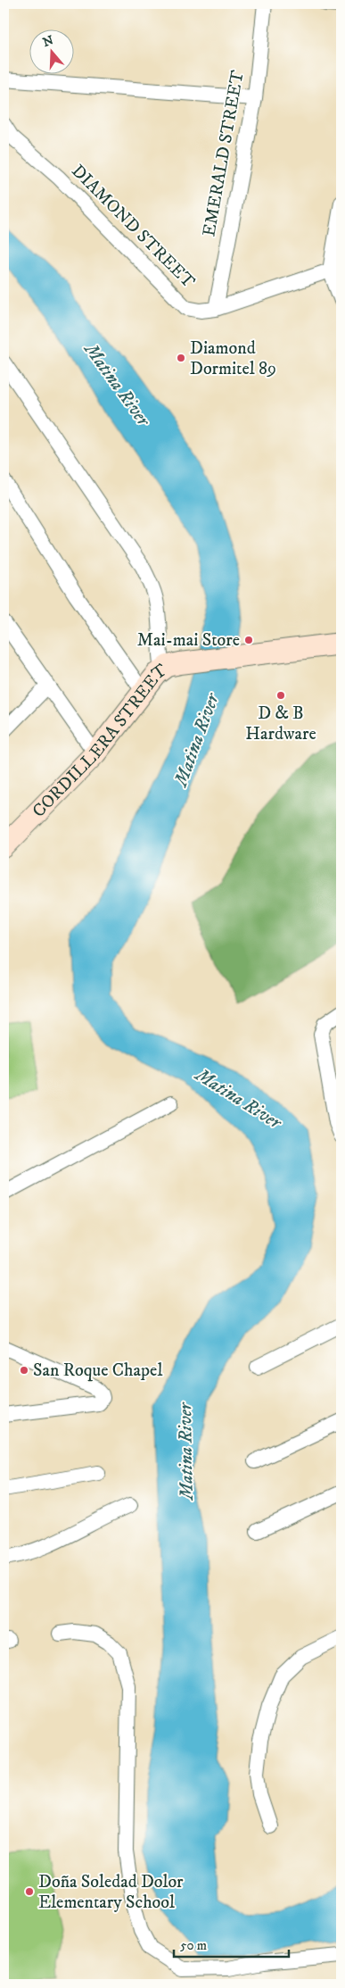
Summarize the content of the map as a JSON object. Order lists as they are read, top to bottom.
{
  "streets": {
    "street": ["EMERALD STREET", "DIAMOND STREET", "CORDILLERA STREET"]
  },
  "crossings": [
    ["EMERALD STREET", "DIAMOND STREET"]
  ],
  "water": ["Matina River"],
  "places": [
    "Diamond Dormitel 89",
    "Mai-mai Store",
    "D & B Hardware",
    "San Roque Chapel",
    "Doña Soledad Dolor Elementary School"
  ],
  "scale_bar": "50 m",
  "north": "top"
}
